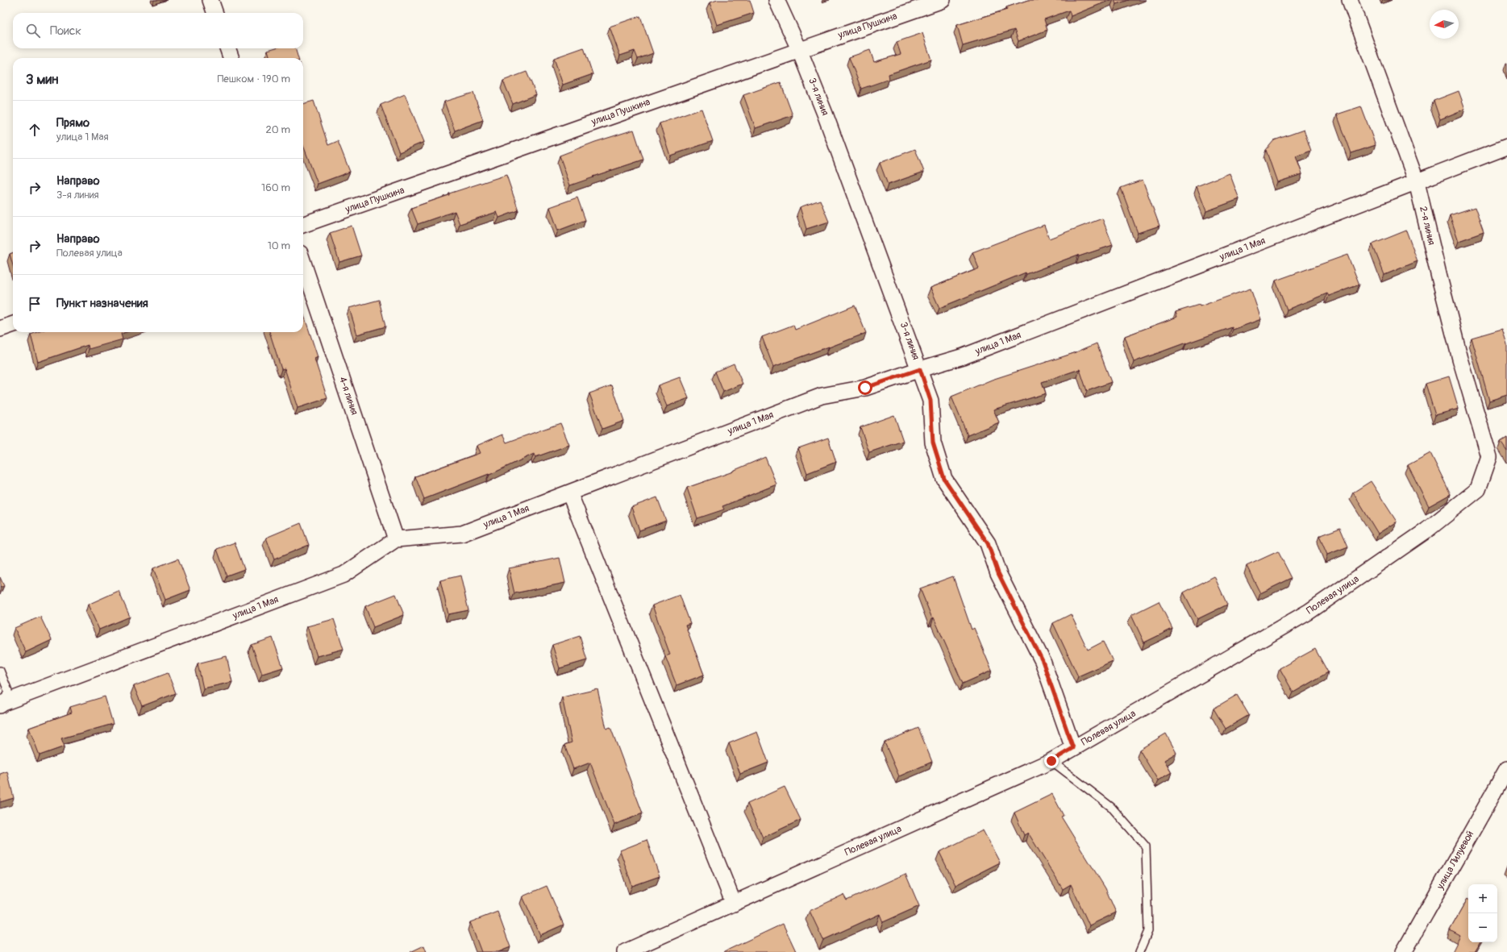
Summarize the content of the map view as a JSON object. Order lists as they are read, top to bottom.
{
  "streets": {
    "street": [
      "улица Пушкина",
      "3-я линия",
      "2-я линия",
      "улица 1 Мая",
      "4-я линия",
      "Полевая улица",
      "улица Лилуевой"
    ]
  },
  "crossings": [
    ["улица Пушкина", "3-я линия"],
    ["3-я линия", "улица 1 Мая"],
    ["3-я линия", "Полевая улица"],
    ["2-я линия", "улица 1 Мая"],
    ["2-я линия", "Полевая улица"],
    ["улица 1 Мая", "4-я линия"]
  ],
  "north": "left",
  "page": {
    "search": "Поиск",
    "heading": ["3 мин", "Пешком · 190 m"],
    "list": [
      ["Прямо", "улица 1 Мая", "20 m"],
      ["Направо", "3-я линия", "160 m"],
      ["Направо", "Полевая улица", "10 m"],
      "Пункт назначения"
    ],
    "map_buttons": ["+", "−"]
  }
}
